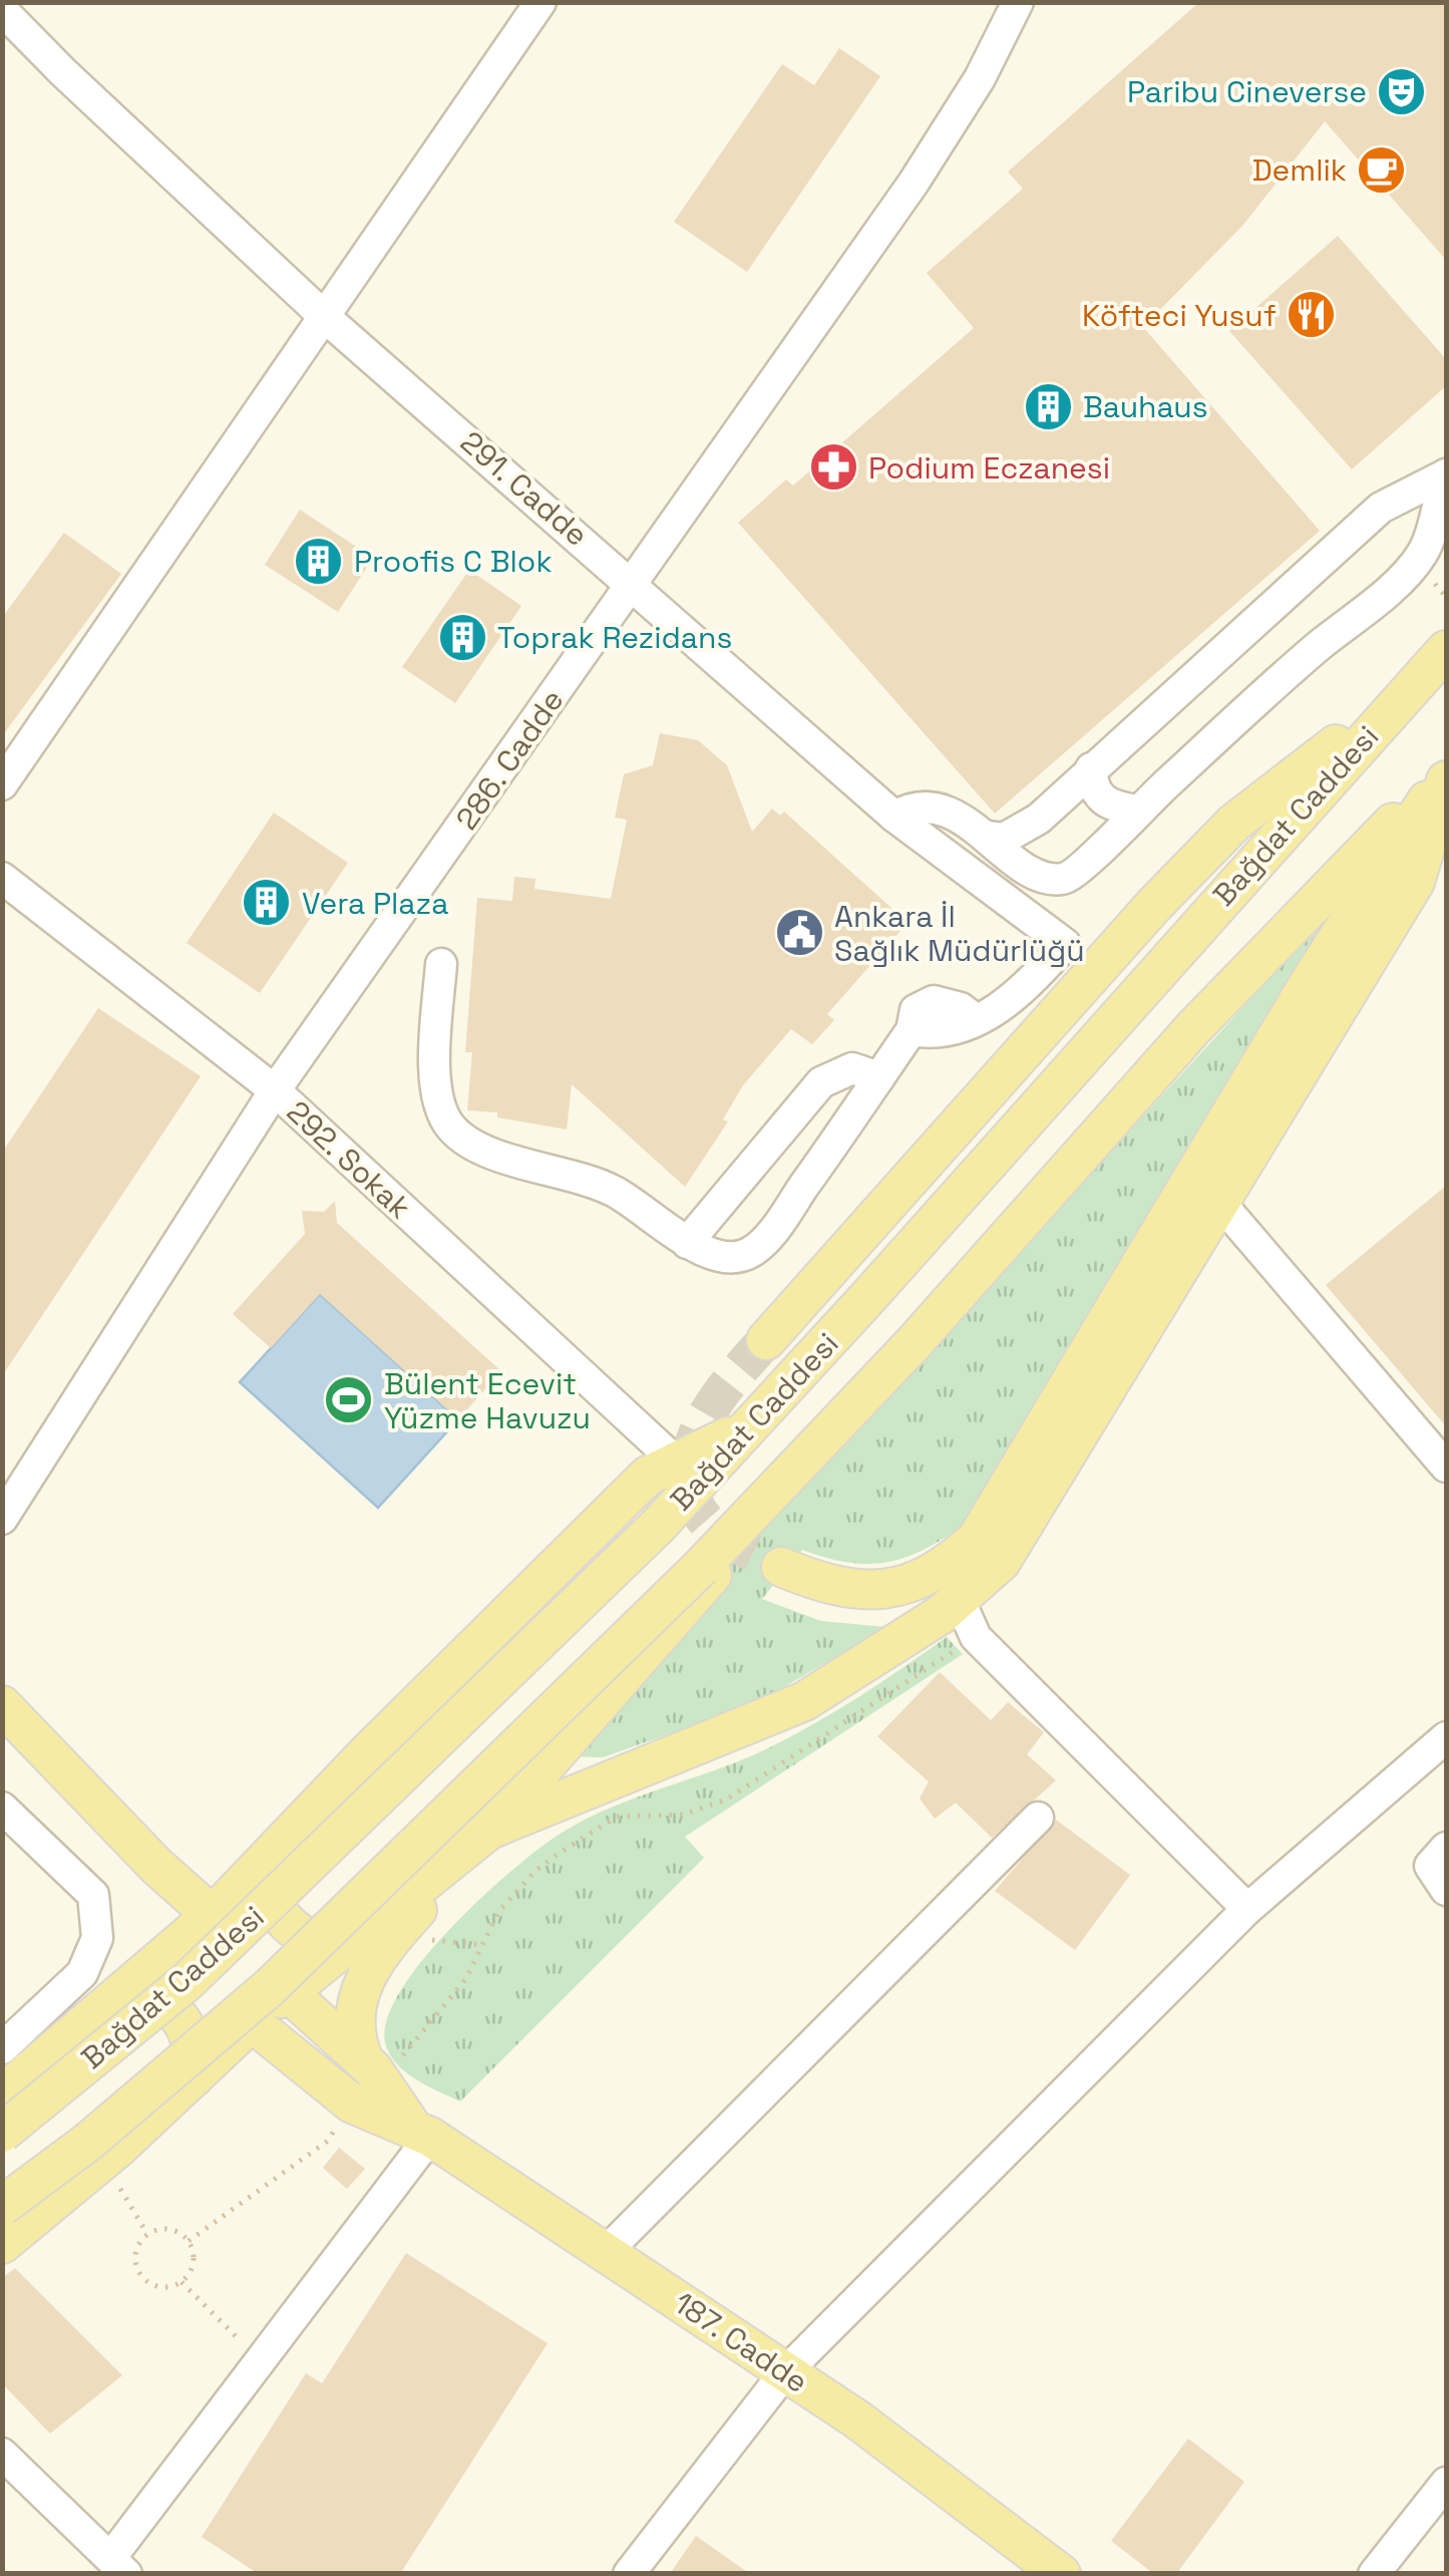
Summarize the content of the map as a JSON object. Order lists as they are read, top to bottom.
{
  "streets": {
    "main road": ["Bağdat Caddesi", "187. Cadde"],
    "street": ["291. Cadde", "286. Cadde", "292. Sokak"]
  },
  "crossings": [
    ["291. Cadde", "286. Cadde"],
    ["286. Cadde", "292. Sokak"]
  ],
  "places": {
    "theatre": ["Paribu Cineverse"],
    "cafe": ["Demlik"],
    "restaurant": ["Köfteci Yusuf"],
    "building": [
      "Bauhaus",
      "Proofis C Blok",
      "Toprak Rezidans",
      "Vera Plaza"
    ],
    "pharmacy": ["Podium Eczanesi"],
    "public building": ["Ankara İl Sağlık Müdürlüğü"],
    "sports": ["Bülent Ecevit Yüzme Havuzu"]
  }
}
